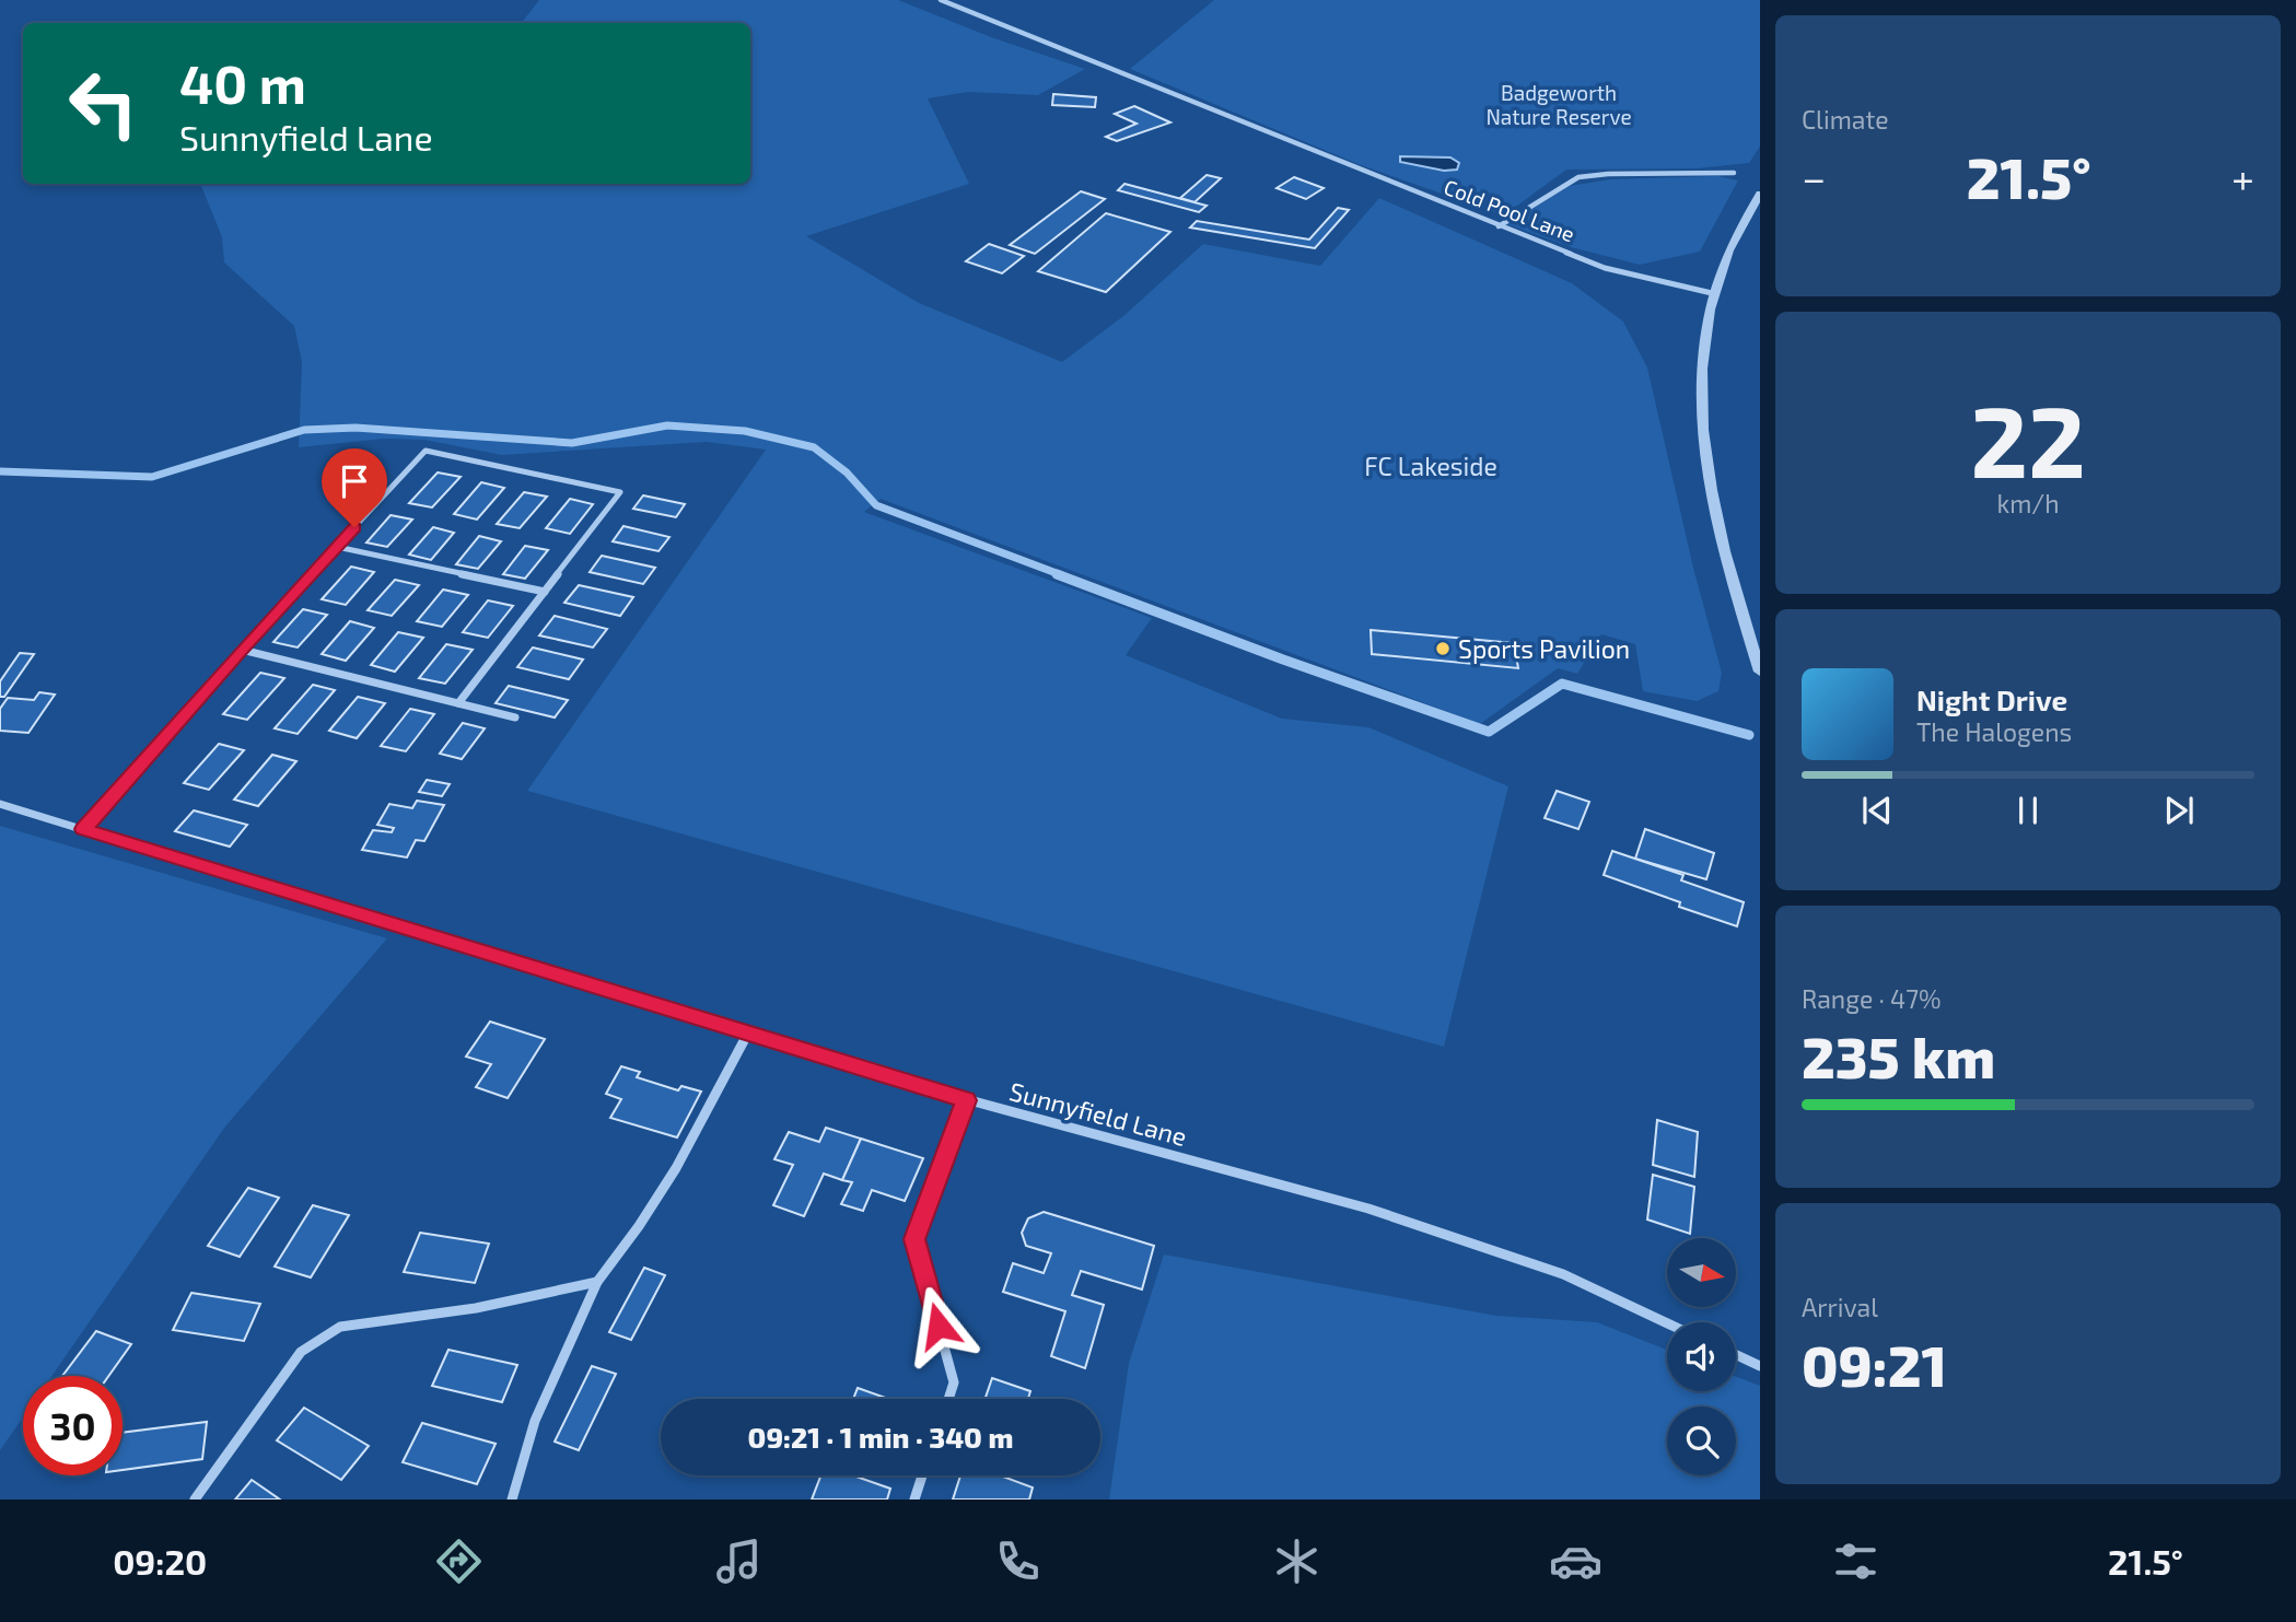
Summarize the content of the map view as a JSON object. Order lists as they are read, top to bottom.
{
  "streets": {
    "street": ["Cold Pool Lane", "Sunnyfield Lane"]
  },
  "parks": ["Badgeworth Nature Reserve", "FC Lakeside"],
  "places": ["Sports Pavilion"],
  "north": "right",
  "page": {
    "tile": [
      "Climate",
      ["22", "km/h"],
      ["Range · 47%", "235 km"],
      ["Arrival", "09:21"]
    ],
    "turn": ["40 m", "Sunnyfield Lane"],
    "heat": ["−", "21.5°", "+"],
    "song": ["Night Drive", "The Halogens"],
    "limit": "30",
    "trip": "09:21 · 1 min · 340 m",
    "tabs": ["09:20", "21.5°"]
  }
}
